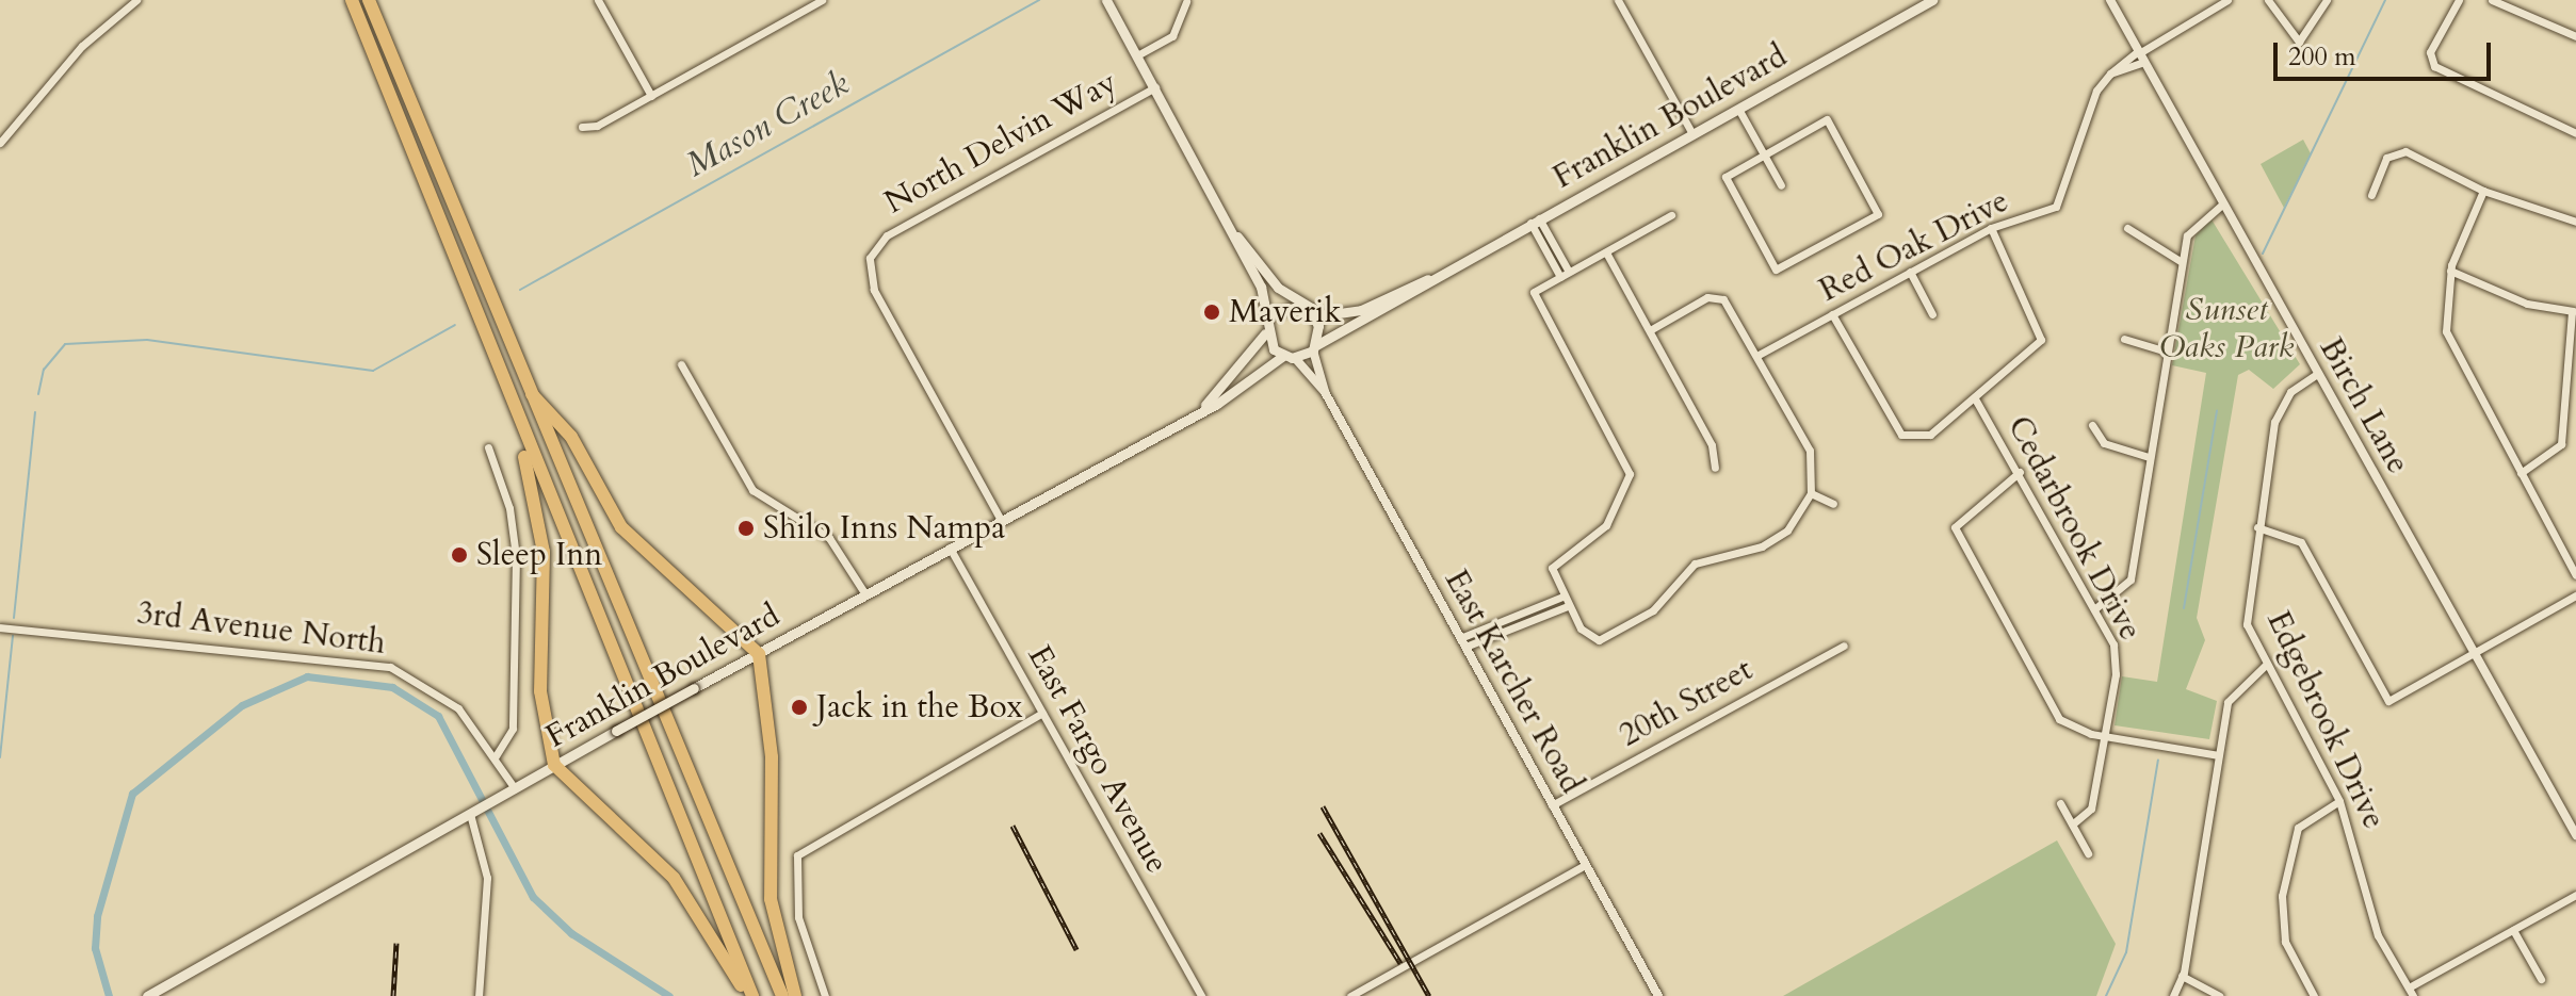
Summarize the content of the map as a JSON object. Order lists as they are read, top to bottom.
{
  "streets": {
    "main road": ["Franklin Boulevard"],
    "street": [
      "North Delvin Way",
      "Red Oak Drive",
      "Birch Lane",
      "Cedarbrook Drive",
      "3rd Avenue North",
      "East Karcher Road",
      "20th Street",
      "Edgebrook Drive",
      "East Fargo Avenue"
    ]
  },
  "crossings": [
    ["Franklin Boulevard", "North Delvin Way"],
    ["Franklin Boulevard", "3rd Avenue North"],
    ["Franklin Boulevard", "East Fargo Avenue"],
    ["Red Oak Drive", "Birch Lane"],
    ["Birch Lane", "Edgebrook Drive"],
    ["East Karcher Road", "20th Street"]
  ],
  "water": ["Mason Creek"],
  "parks": ["Sunset Oaks Park"],
  "places": [
    "Maverik",
    "Shilo Inns Nampa",
    "Sleep Inn",
    "Jack in the Box"
  ],
  "scale_bar": "200 m"
}
